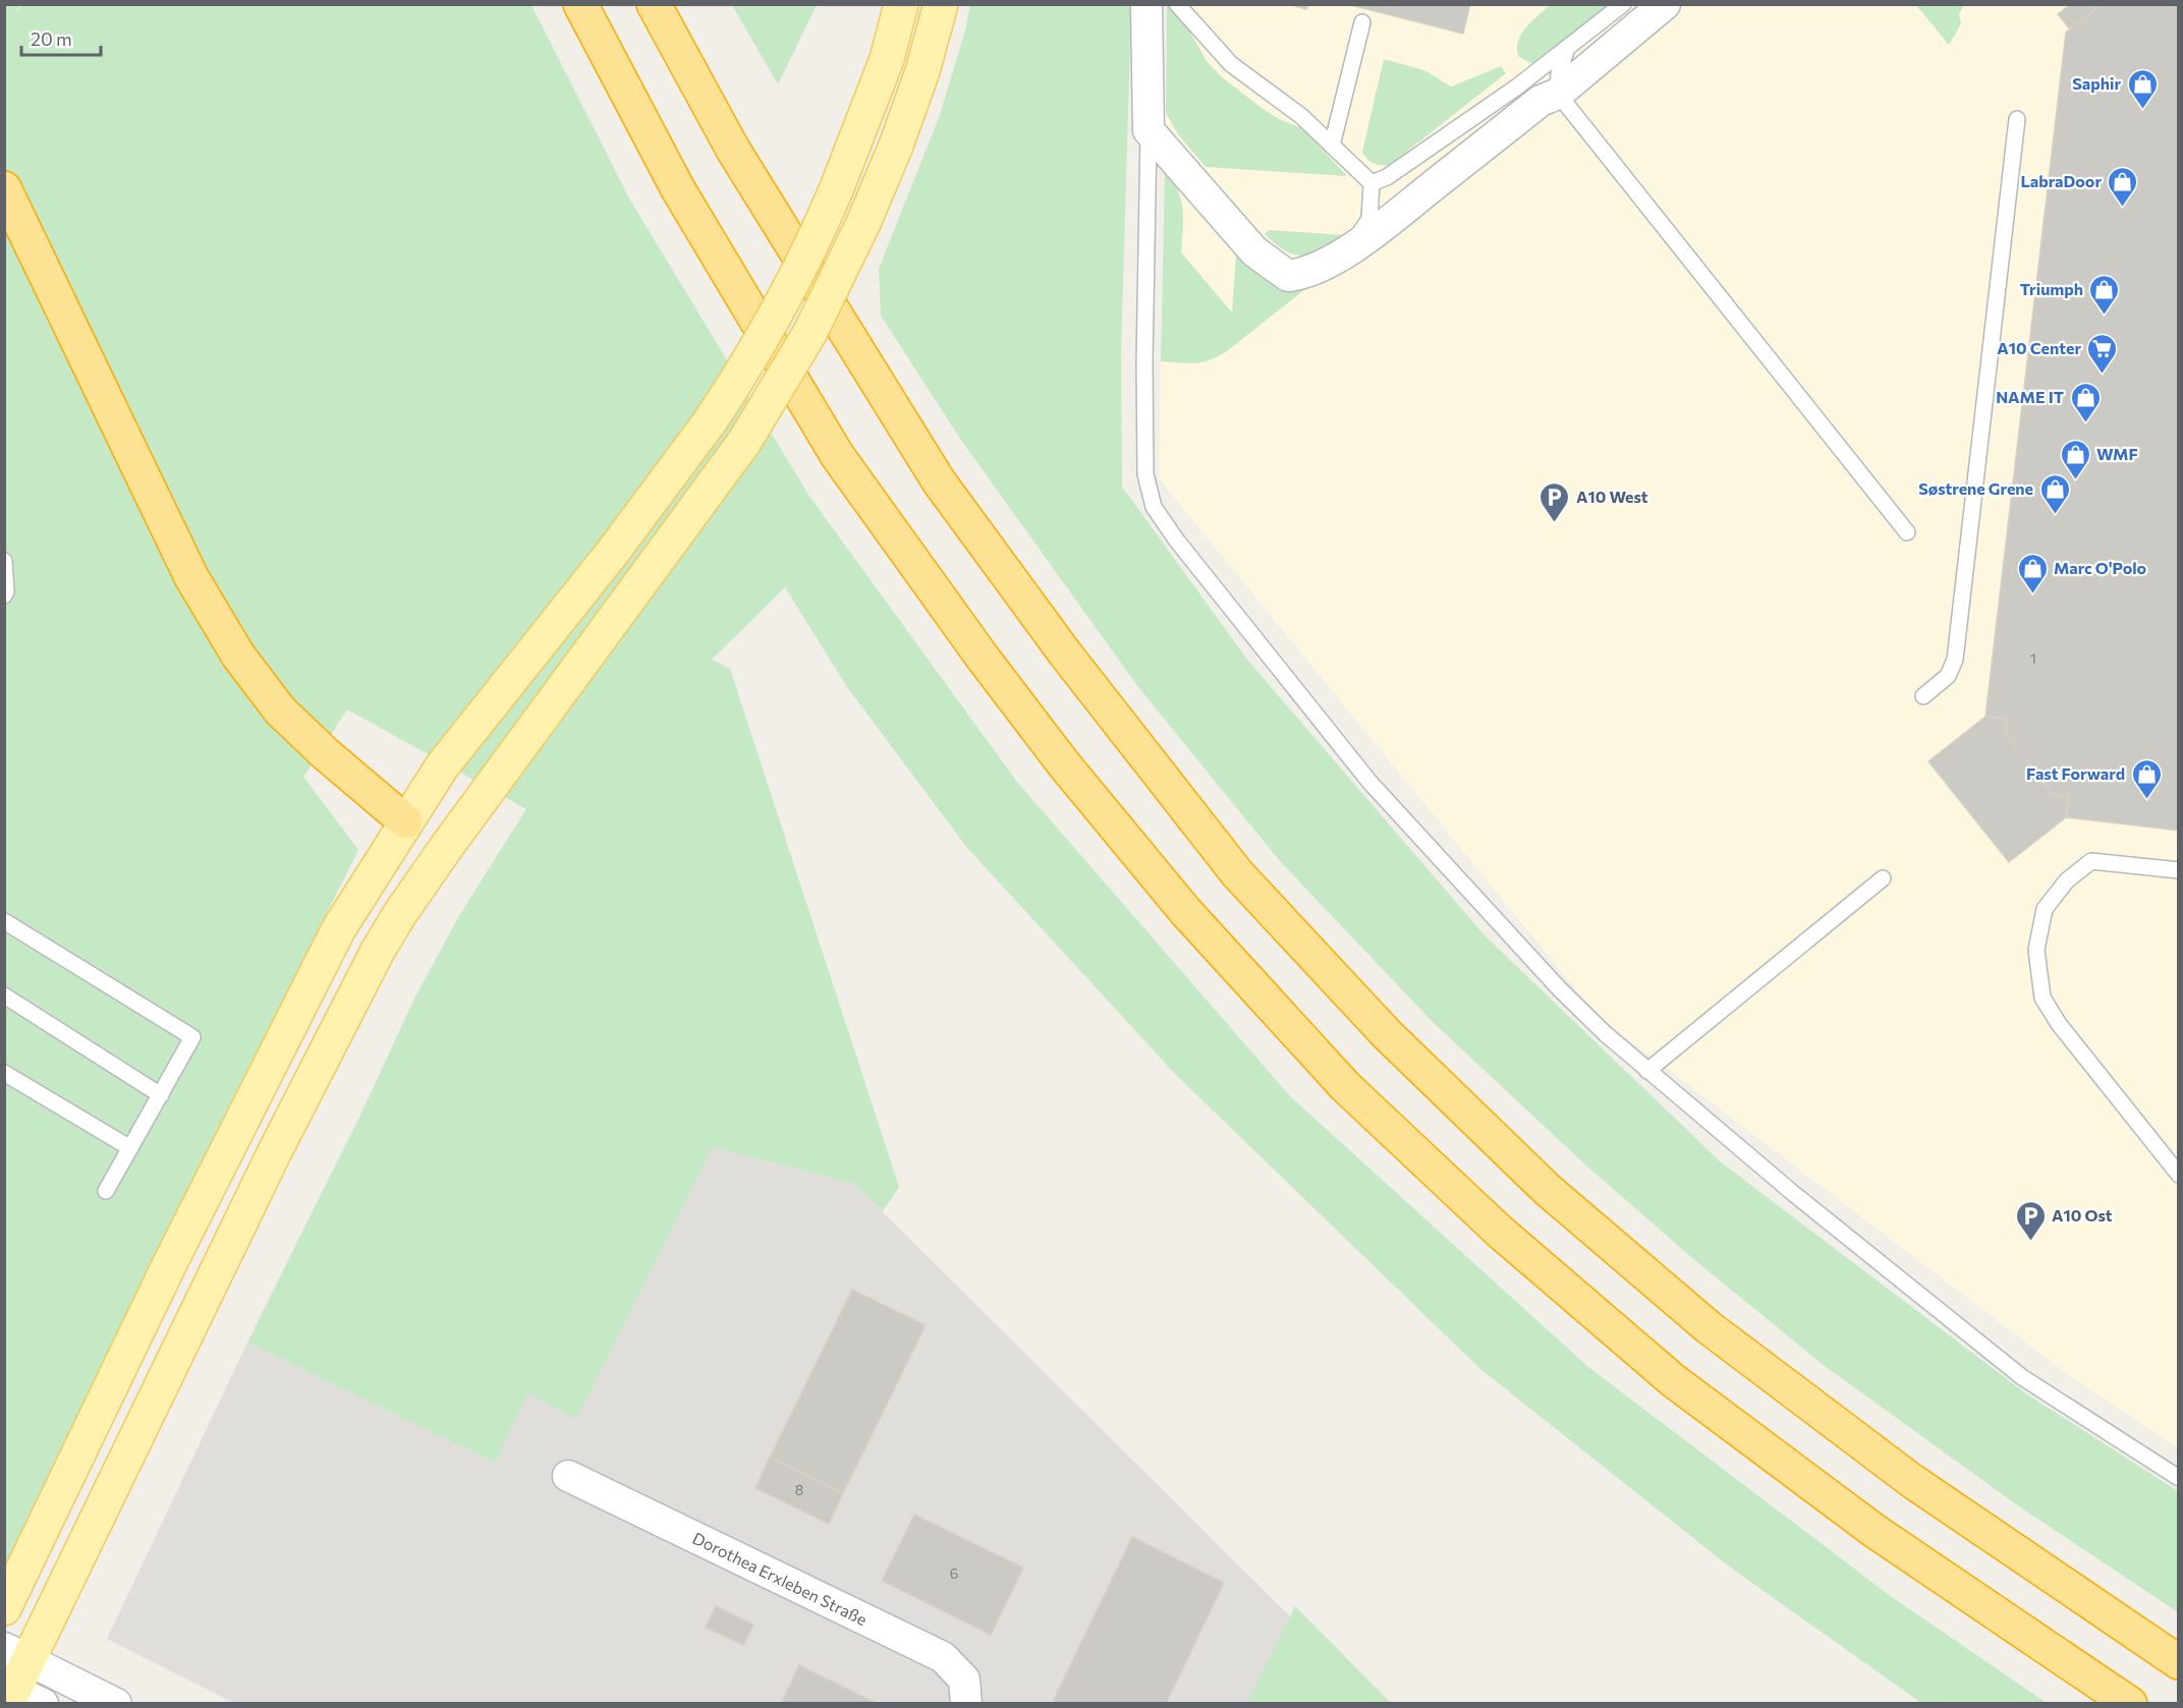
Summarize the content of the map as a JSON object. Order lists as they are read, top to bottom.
{
  "streets": {
    "street": ["Dorothea Erxleben Straße"]
  },
  "places": {
    "shop": [
      "Saphir",
      "LabraDoor",
      "Triumph",
      "NAME IT",
      "WMF",
      "Søstrene Grene",
      "Marc O'Polo",
      "Fast Forward"
    ],
    "supermarket": ["A10 Center"],
    "parking": ["A10 West", "A10 Ost"]
  },
  "house_numbers": ["1", "8", "6"],
  "scale_bar": "20 m"
}
